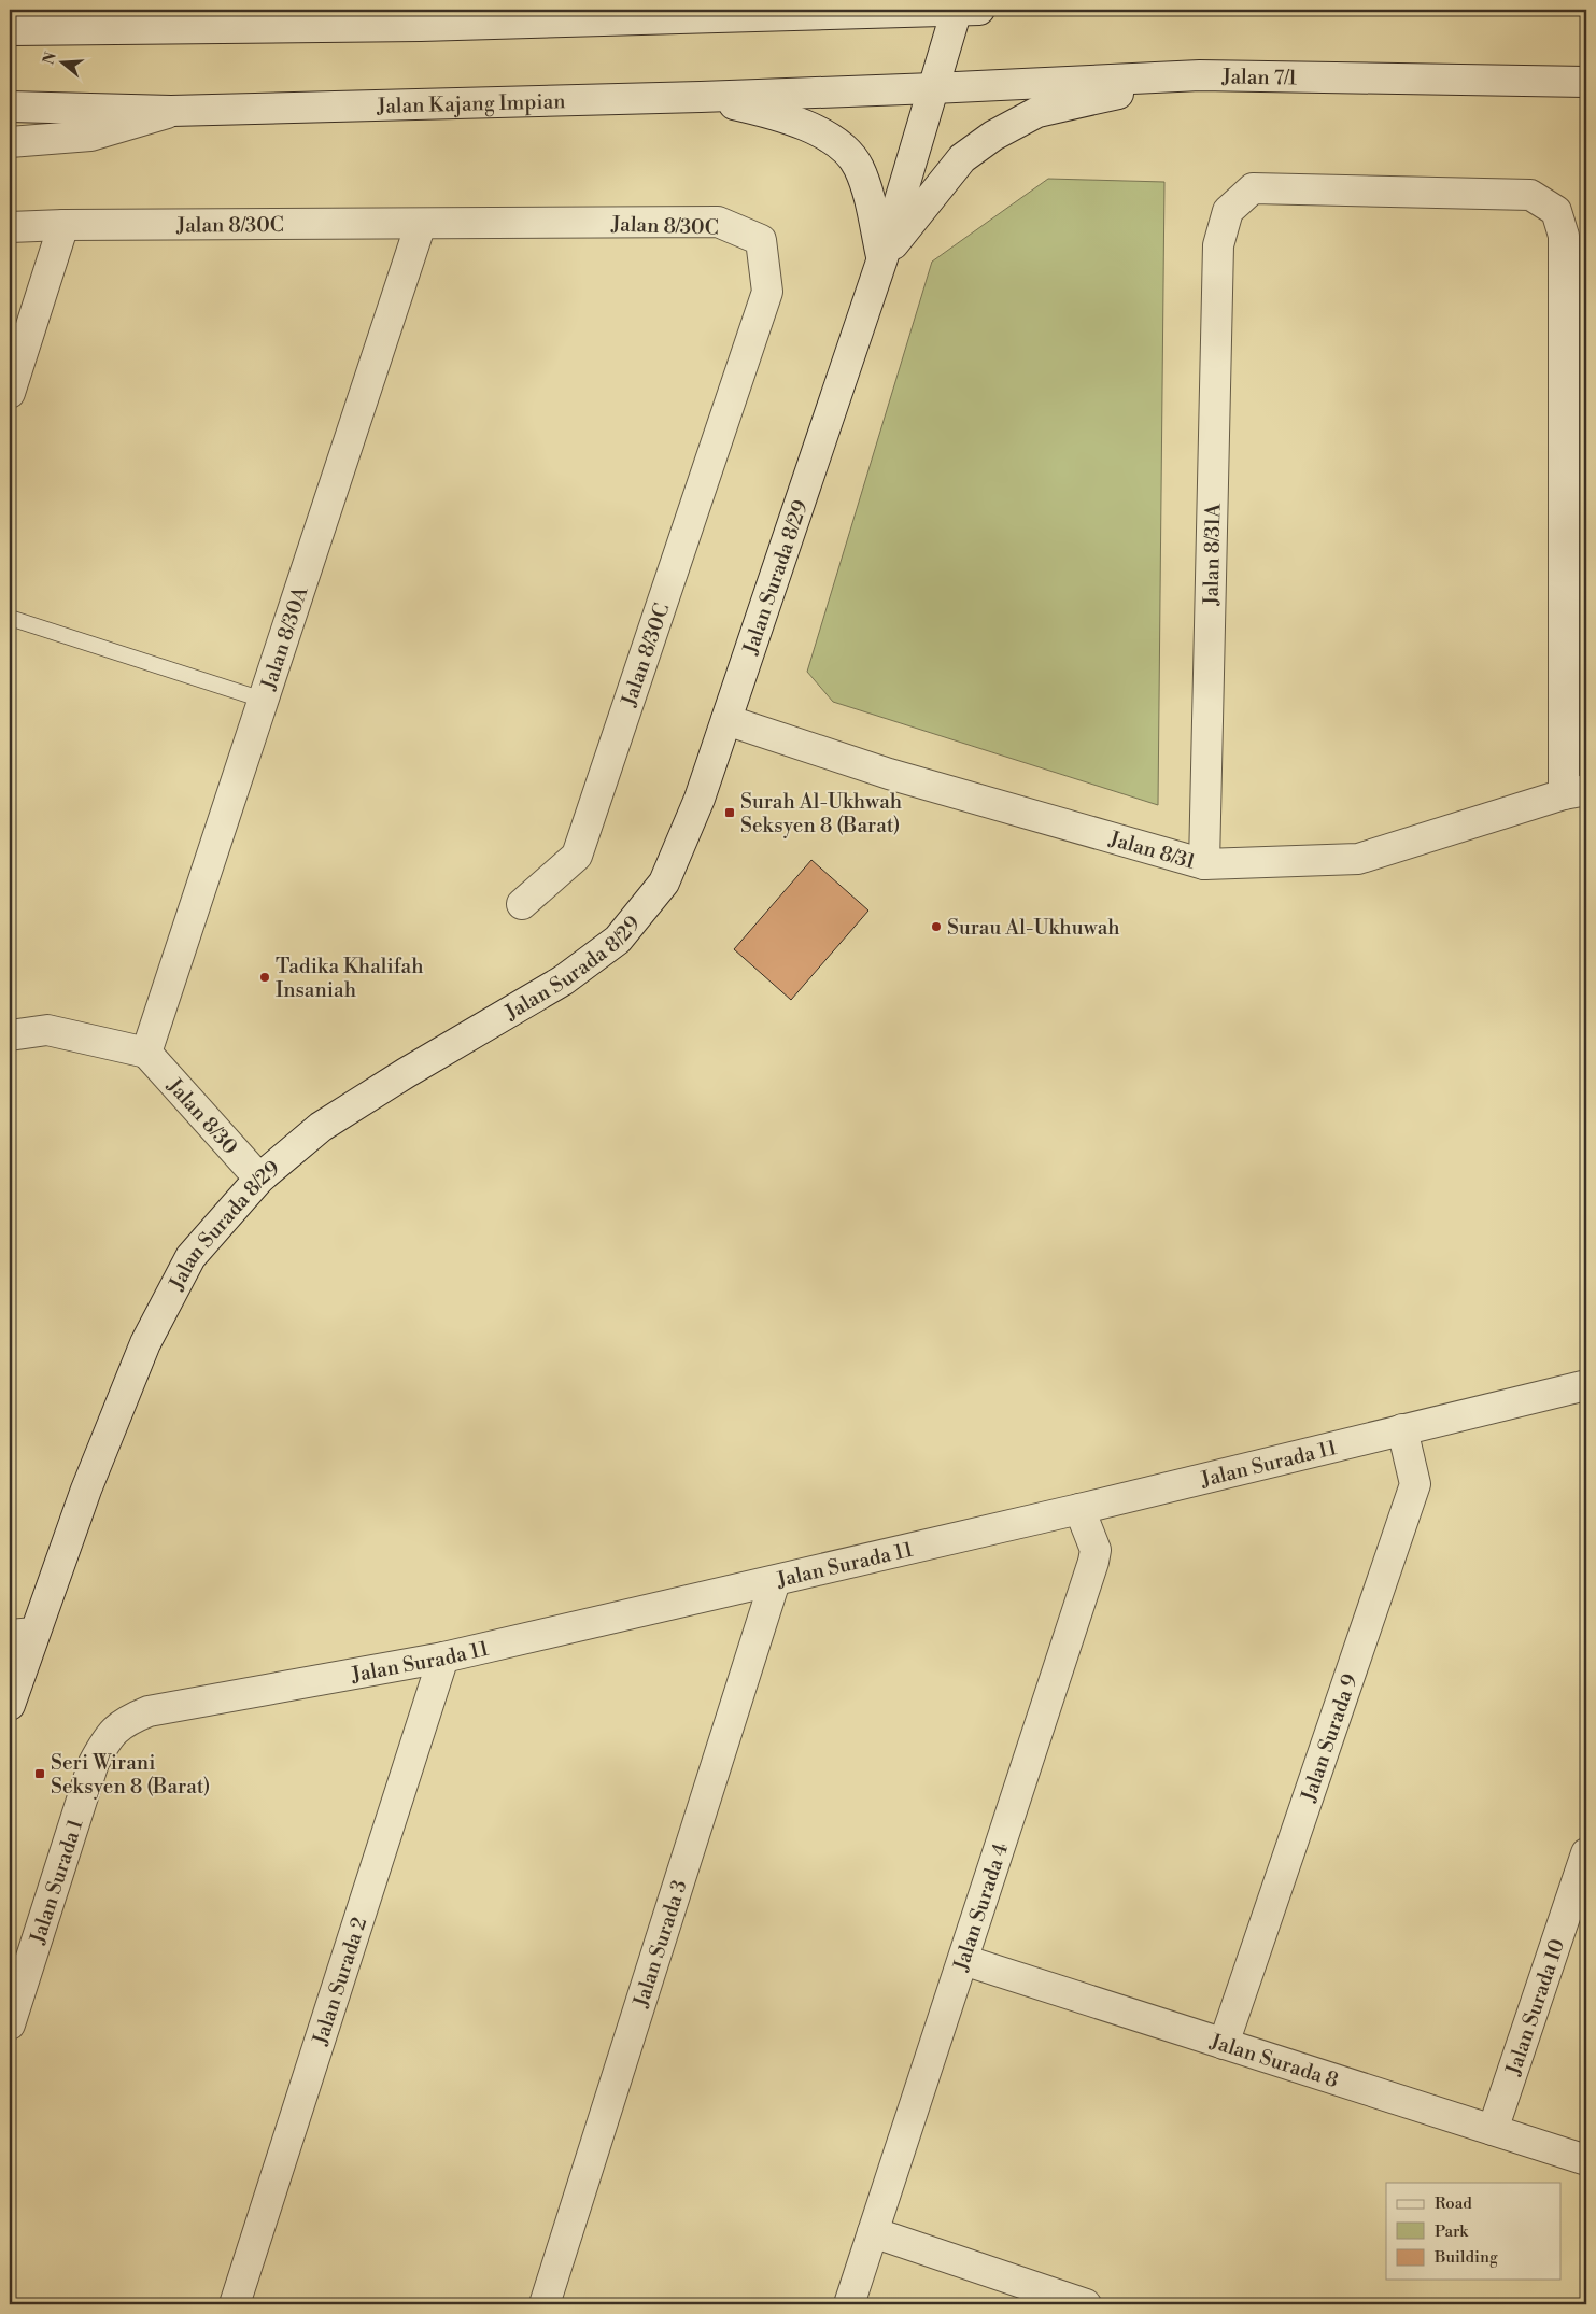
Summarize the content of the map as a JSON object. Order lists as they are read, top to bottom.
{
  "streets": {
    "street": [
      "Jalan 7/1",
      "Jalan Kajang Impian",
      "Jalan 8/30C",
      "Jalan 8/31A",
      "Jalan Surada 8/29",
      "Jalan 8/30A",
      "Jalan 8/31",
      "Jalan 8/30",
      "Jalan Surada 11",
      "Jalan Surada 9",
      "Jalan Surada 1",
      "Jalan Surada 4",
      "Jalan Surada 3",
      "Jalan Surada 2",
      "Jalan Surada 10",
      "Jalan Surada 8"
    ]
  },
  "crossings": [
    ["Jalan 7/1", "Jalan Kajang Impian"],
    ["Jalan 7/1", "Jalan Surada 8/29"],
    ["Jalan Kajang Impian", "Jalan Surada 8/29"],
    ["Jalan 8/30C", "Jalan 8/30A"],
    ["Jalan 8/31A", "Jalan 8/31"],
    ["Jalan Surada 8/29", "Jalan 8/31"],
    ["Jalan Surada 8/29", "Jalan 8/30"],
    ["Jalan 8/30A", "Jalan 8/30"],
    ["Jalan Surada 11", "Jalan Surada 9"],
    ["Jalan Surada 11", "Jalan Surada 1"],
    ["Jalan Surada 11", "Jalan Surada 4"],
    ["Jalan Surada 11", "Jalan Surada 3"],
    ["Jalan Surada 11", "Jalan Surada 2"],
    ["Jalan Surada 9", "Jalan Surada 8"],
    ["Jalan Surada 4", "Jalan Surada 8"],
    ["Jalan Surada 10", "Jalan Surada 8"]
  ],
  "places": {
    "transit": ["Surah Al-Ukhwah Seksyen 8 (Barat)", "Seri Wirani Seksyen 8 (Barat)"],
    "other": ["Surau Al-Ukhuwah", "Tadika Khalifah Insaniah"]
  },
  "legend": ["Road", "Park", "Building"],
  "north": "left"
}
